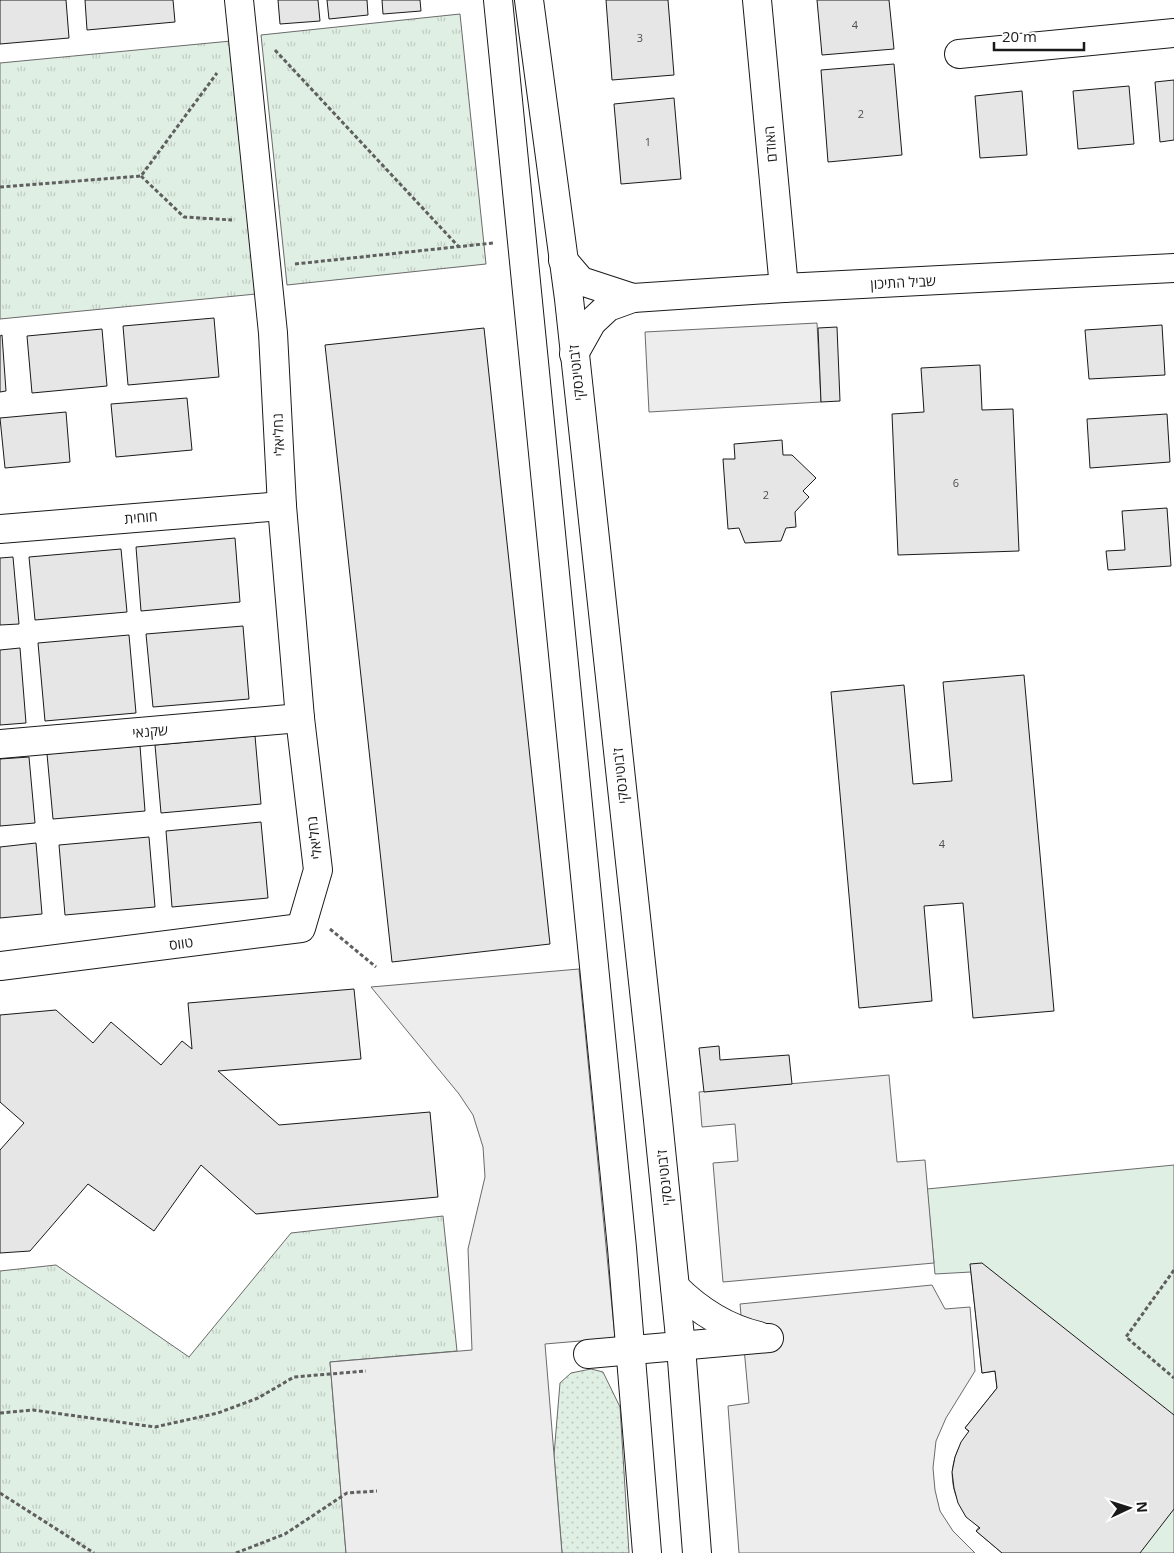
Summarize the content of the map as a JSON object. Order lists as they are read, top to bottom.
{
  "streets": {
    "street": [
      "האודם",
      "שביל התיכון",
      "ז'בוטינסקי",
      "נחליאלי",
      "חוחית",
      "שקנאי",
      "טווס"
    ]
  },
  "crossings": [
    ["האודם", "שביל התיכון"],
    ["שביל התיכון", "ז'בוטינסקי"],
    ["נחליאלי", "חוחית"],
    ["נחליאלי", "שקנאי"],
    ["נחליאלי", "טווס"]
  ],
  "house_numbers": [
    "4",
    "3",
    "2",
    "1",
    "6",
    "2",
    "4"
  ],
  "scale_bar": "20 m",
  "north": "right"
}
